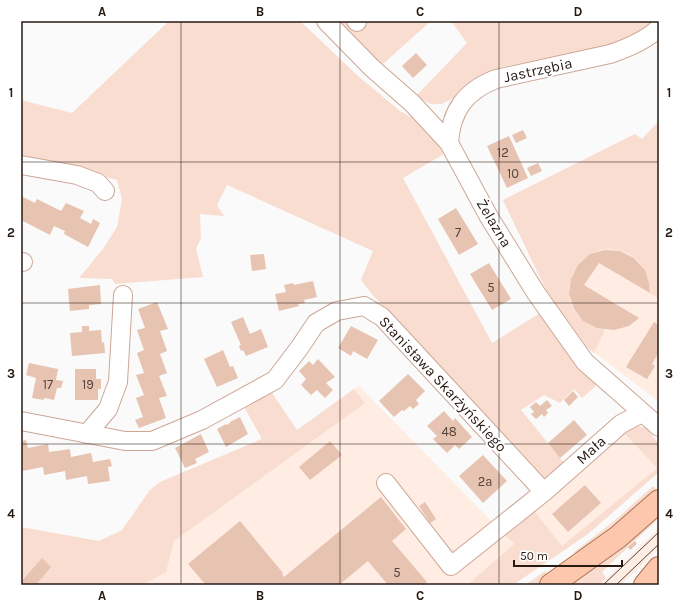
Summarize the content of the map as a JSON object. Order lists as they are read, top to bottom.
{
  "streets": {
    "street": [
      "Jastrzębia",
      "Żelazna",
      "Stanisława Skarżyńskiego",
      "Mała"
    ]
  },
  "crossings": [
    ["Jastrzębia", "Żelazna"],
    ["Żelazna", "Mała"],
    ["Stanisława Skarżyńskiego", "Mała"]
  ],
  "house_numbers": [
    "12",
    "10",
    "7",
    "5",
    "17",
    "19",
    "48",
    "2a",
    "5"
  ],
  "scale_bar": "50 m",
  "grid": {
    "columns": [
      "A",
      "B",
      "C",
      "D"
    ],
    "rows": [
      "1",
      "2",
      "3",
      "4"
    ]
  }
}
